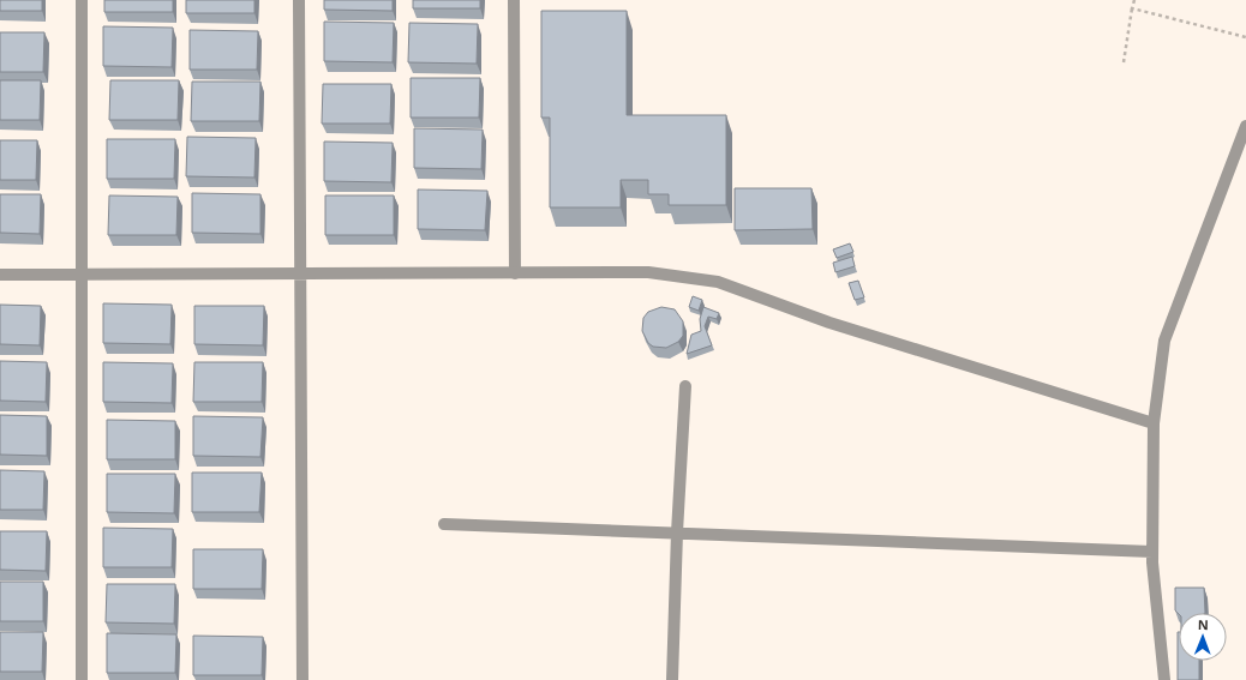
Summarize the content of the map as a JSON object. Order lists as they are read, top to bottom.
{
  "north": "top"
}
